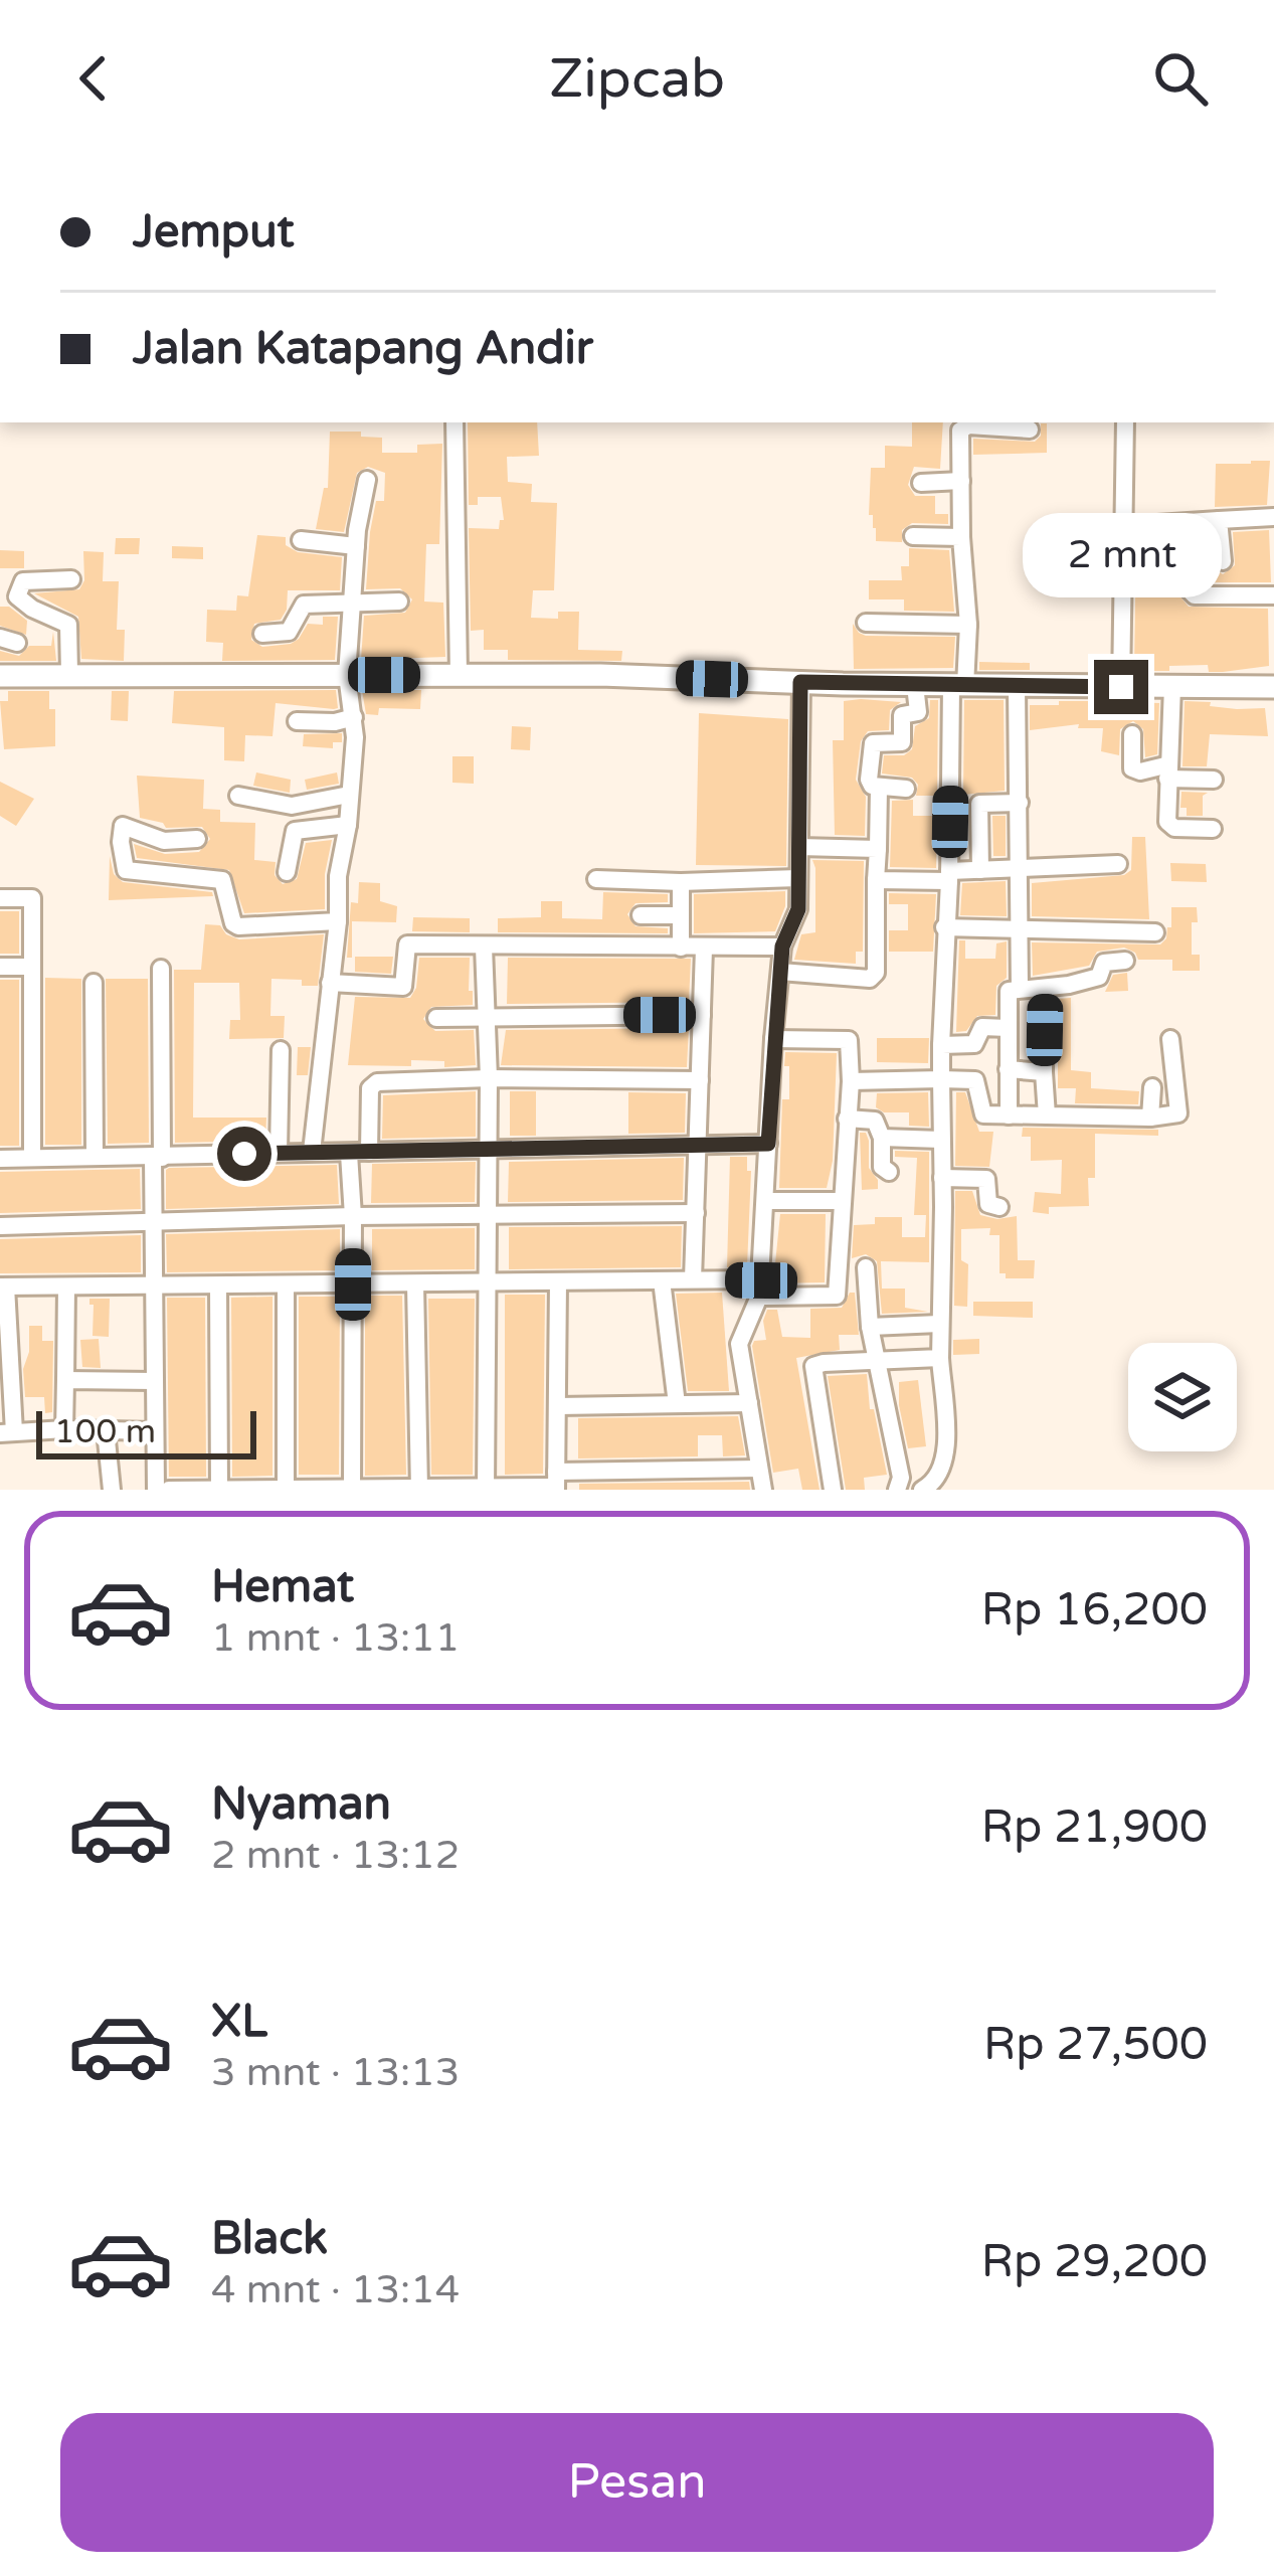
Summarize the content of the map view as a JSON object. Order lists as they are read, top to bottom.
{
  "scale_bar": "100 m",
  "page": {
    "header": "Zipcab",
    "banner": ["Jemput", "Jalan Katapang Andir"],
    "bubble": "2 mnt",
    "scale": "100 m",
    "list": [
      {
        "name": "Hemat",
        "note": "1 mnt · 13:11",
        "value": "Rp 16,200"
      },
      {
        "name": "Nyaman",
        "note": "2 mnt · 13:12",
        "value": "Rp 21,900"
      },
      {
        "name": "XL",
        "note": "3 mnt · 13:13",
        "value": "Rp 27,500"
      },
      {
        "name": "Black",
        "note": "4 mnt · 13:14",
        "value": "Rp 29,200"
      }
    ],
    "buttons": "Pesan"
  }
}
